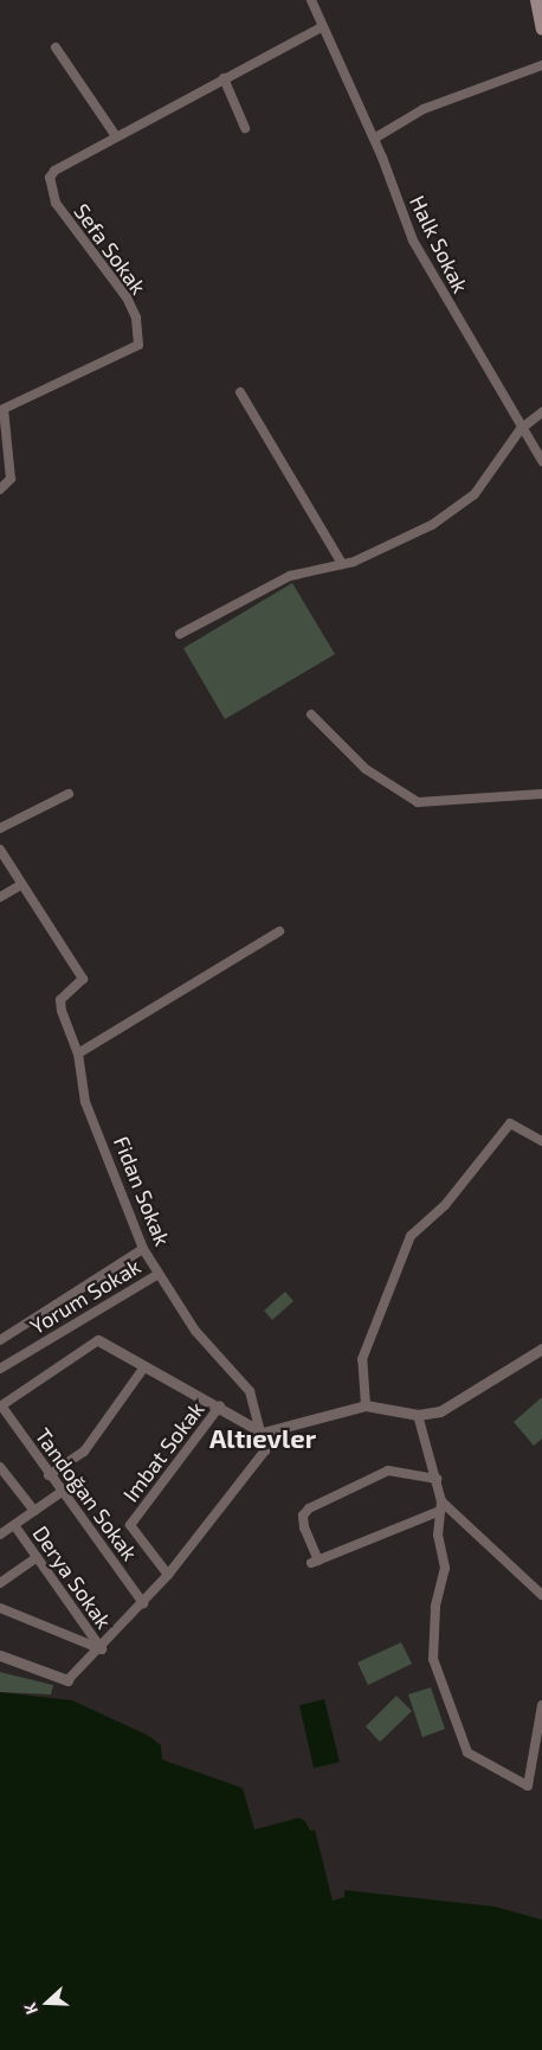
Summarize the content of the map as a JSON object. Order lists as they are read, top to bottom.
{
  "streets": {
    "street": [
      "Halk Sokak",
      "Sefa Sokak",
      "Fidan Sokak",
      "Yorum Sokak",
      "Imbat Sokak",
      "Tandoğan Sokak",
      "Derya Sokak"
    ]
  },
  "crossings": [
    ["Halk Sokak", "Sefa Sokak"],
    ["Fidan Sokak", "Yorum Sokak"]
  ],
  "districts": ["Altıevler"],
  "north": "left"
}
